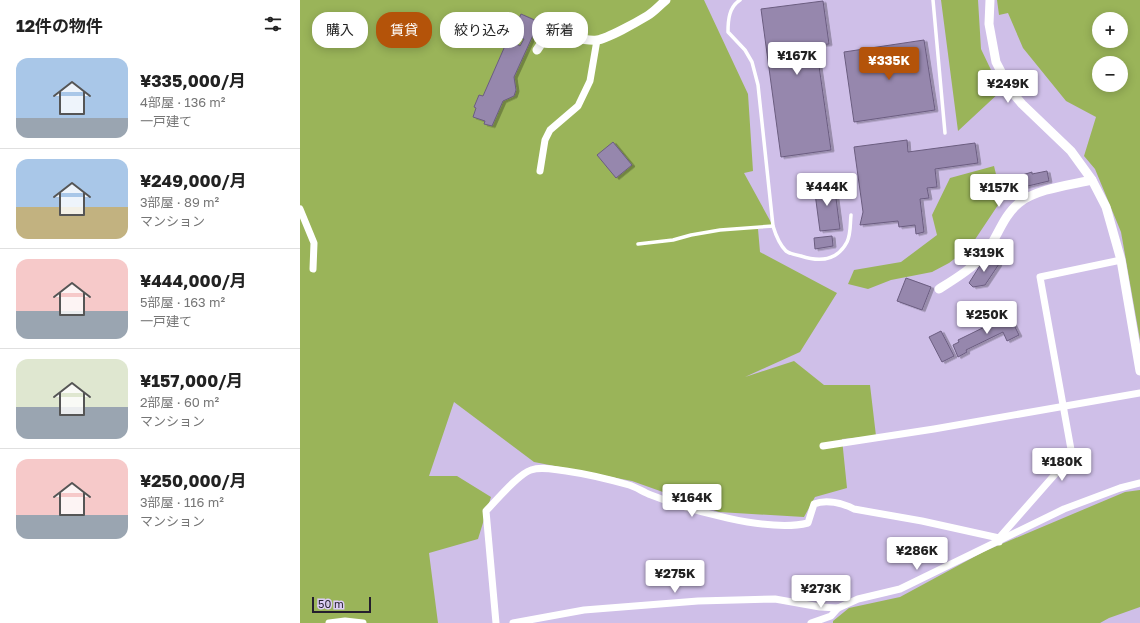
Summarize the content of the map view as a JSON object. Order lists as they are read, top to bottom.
{
  "scale_bar": "50 m",
  "page": {
    "heading": "12件の物件",
    "map_buttons": ["+", "−"],
    "chip": [
      "購入",
      "賃貸",
      "絞り込み",
      "新着"
    ],
    "price": [
      "¥167K",
      "¥335K",
      "¥249K",
      "¥444K",
      "¥157K",
      "¥319K",
      "¥250K",
      "¥180K",
      "¥164K",
      "¥286K",
      "¥275K",
      "¥273K"
    ],
    "list": [
      {
        "name": "¥335,000/月",
        "note": "4部屋 · 136 m² · 一戸建て"
      },
      {
        "name": "¥249,000/月",
        "note": "3部屋 · 89 m² · マンション"
      },
      {
        "name": "¥444,000/月",
        "note": "5部屋 · 163 m² · 一戸建て"
      },
      {
        "name": "¥157,000/月",
        "note": "2部屋 · 60 m² · マンション"
      },
      {
        "name": "¥250,000/月",
        "note": "3部屋 · 116 m² · マンション"
      }
    ],
    "scale": "50 m"
  }
}
